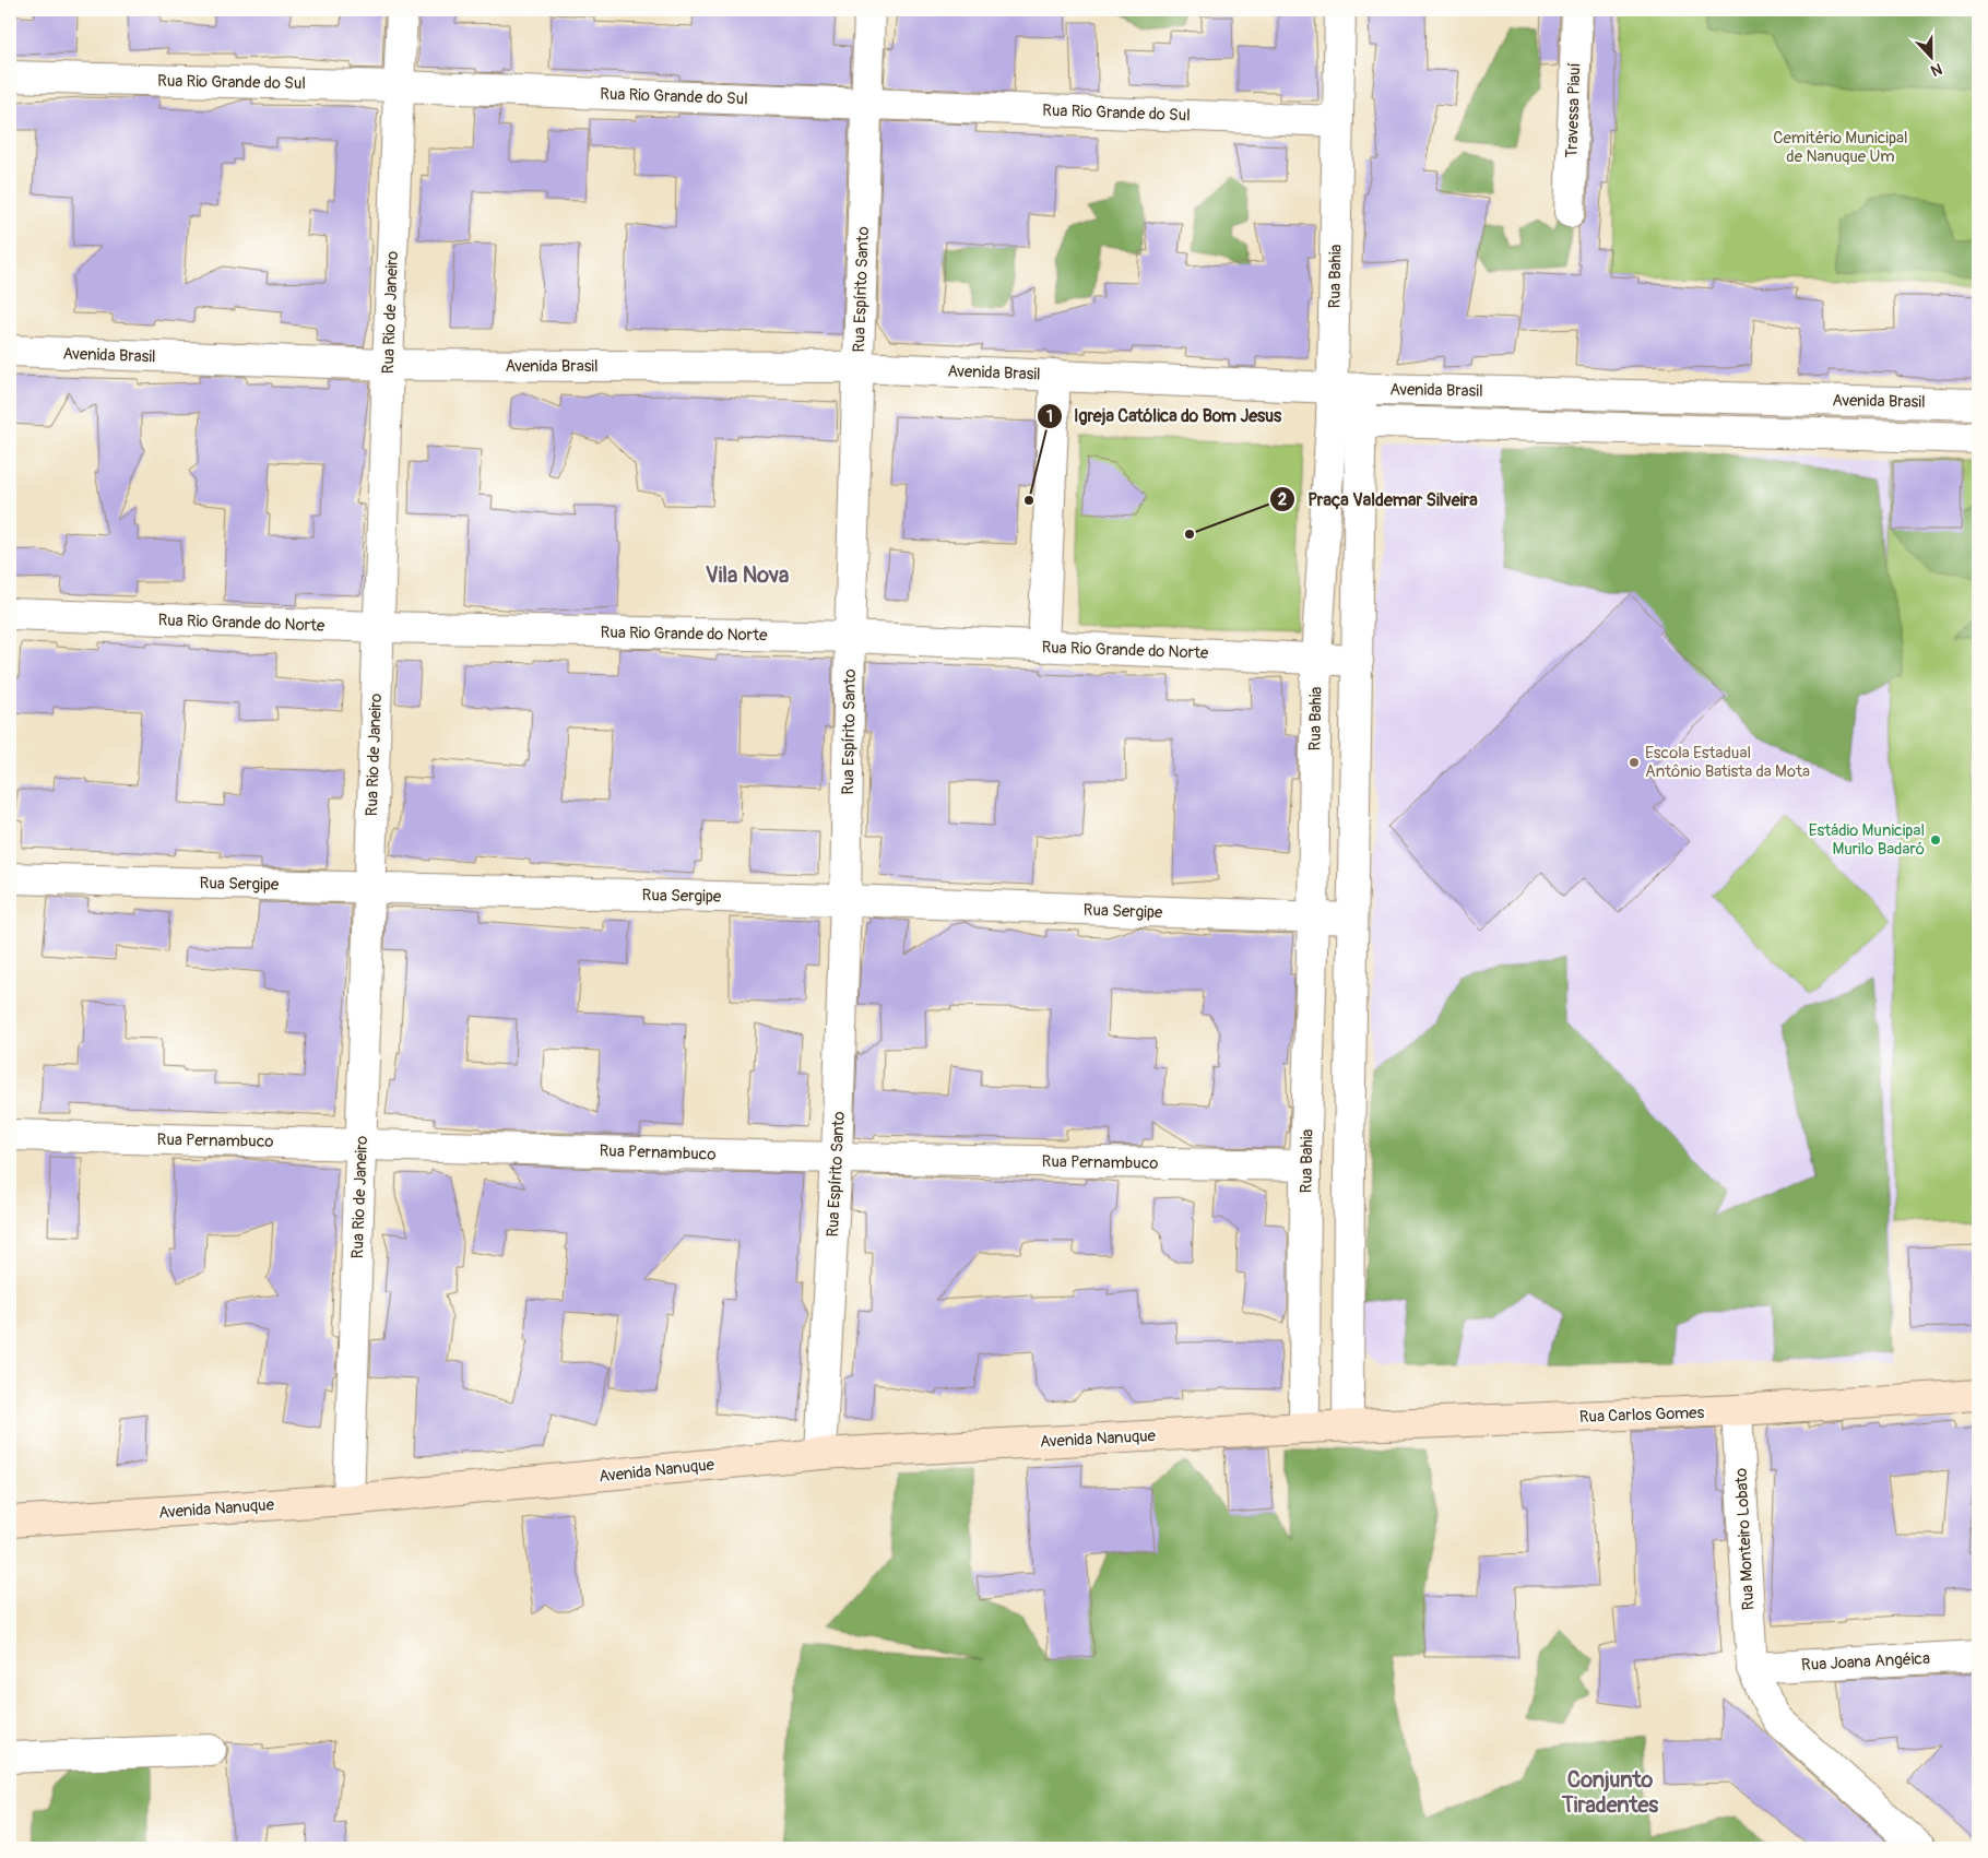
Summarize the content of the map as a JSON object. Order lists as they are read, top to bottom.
{
  "streets": {
    "main road": ["Rua Carlos Gomes", "Avenida Nanuque"],
    "street": [
      "Rua Rio Grande do Sul",
      "Travessa Piauí",
      "Rua Bahia",
      "Rua Espírito Santo",
      "Rua Rio de Janeiro",
      "Avenida Brasil",
      "Rua Rio Grande do Norte",
      "Rua Sergipe",
      "Rua Pernambuco",
      "Rua Monteiro Lobato",
      "Rua Joana Angéica"
    ]
  },
  "crossings": [
    ["Rua Rio Grande do Sul", "Rua Bahia"],
    ["Rua Rio Grande do Sul", "Rua Espírito Santo"],
    ["Rua Rio Grande do Sul", "Rua Rio de Janeiro"],
    ["Rua Bahia", "Avenida Brasil"],
    ["Rua Bahia", "Rua Rio Grande do Norte"],
    ["Rua Bahia", "Rua Sergipe"],
    ["Rua Bahia", "Rua Pernambuco"],
    ["Rua Bahia", "Rua Carlos Gomes"],
    ["Rua Bahia", "Avenida Nanuque"],
    ["Rua Espírito Santo", "Avenida Brasil"],
    ["Rua Espírito Santo", "Rua Rio Grande do Norte"],
    ["Rua Espírito Santo", "Rua Sergipe"],
    ["Rua Espírito Santo", "Rua Pernambuco"],
    ["Rua Espírito Santo", "Avenida Nanuque"],
    ["Rua Rio de Janeiro", "Avenida Brasil"],
    ["Rua Rio de Janeiro", "Rua Rio Grande do Norte"],
    ["Rua Rio de Janeiro", "Rua Sergipe"],
    ["Rua Rio de Janeiro", "Rua Pernambuco"],
    ["Rua Rio de Janeiro", "Avenida Nanuque"],
    ["Rua Carlos Gomes", "Avenida Nanuque"],
    ["Rua Carlos Gomes", "Rua Monteiro Lobato"],
    ["Rua Monteiro Lobato", "Rua Joana Angéica"]
  ],
  "districts": ["Vila Nova", "Conjunto Tiradentes"],
  "parks": ["Cemitério Municipal de Nanuque Um"],
  "places": [
    "Igreja Católica do Bom Jesus",
    "Praça Valdemar Silveira",
    "Escola Estadual Antônio Batista da Mota",
    "Estádio Municipal Murilo Badaró"
  ],
  "north": "bottom"
}
